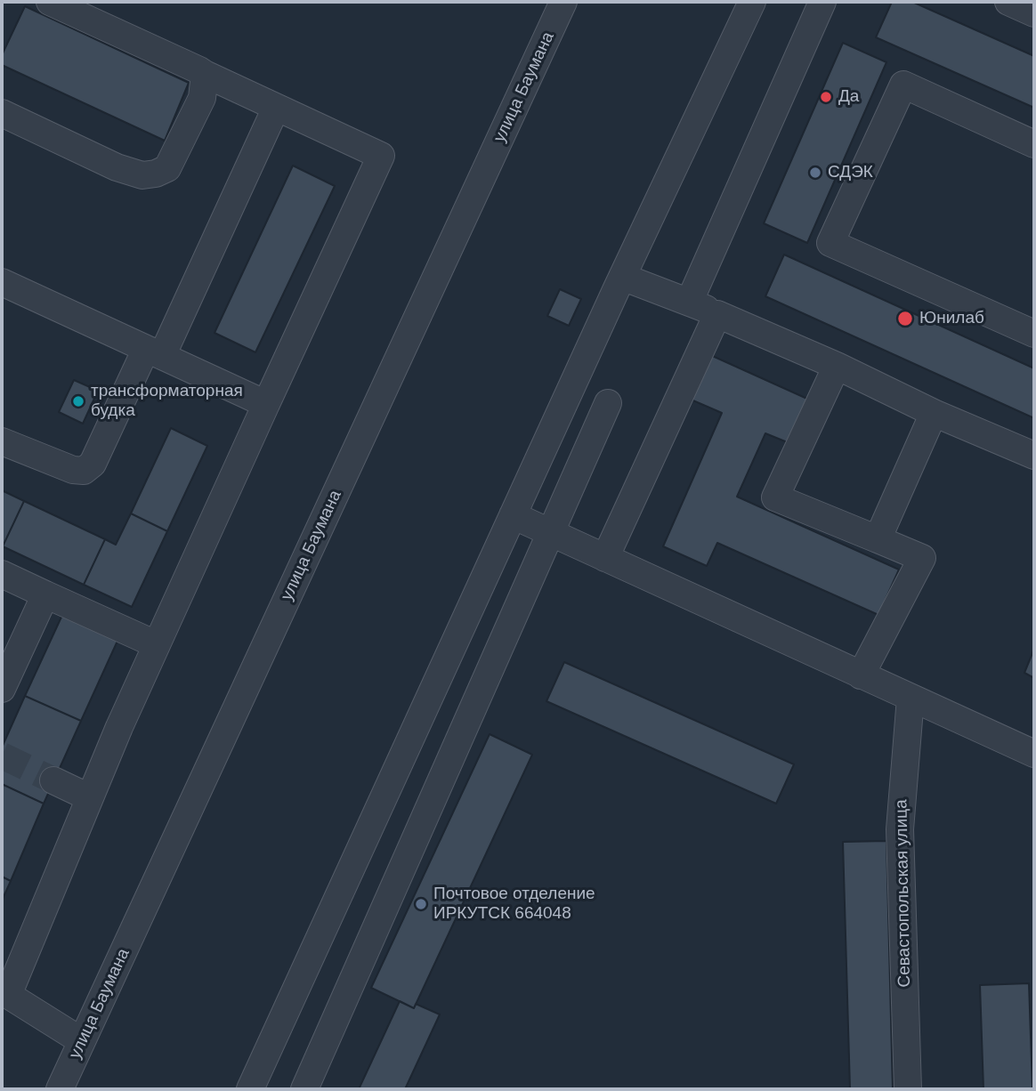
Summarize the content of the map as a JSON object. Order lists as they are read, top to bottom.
{
  "streets": {
    "street": ["улица Баумана", "Севастопольская улица"]
  },
  "places": [
    "Да",
    "СДЭК",
    "Юнилаб",
    "трансформаторная будка",
    "Почтовое отделение ИРКУТСК 664048"
  ]
}
